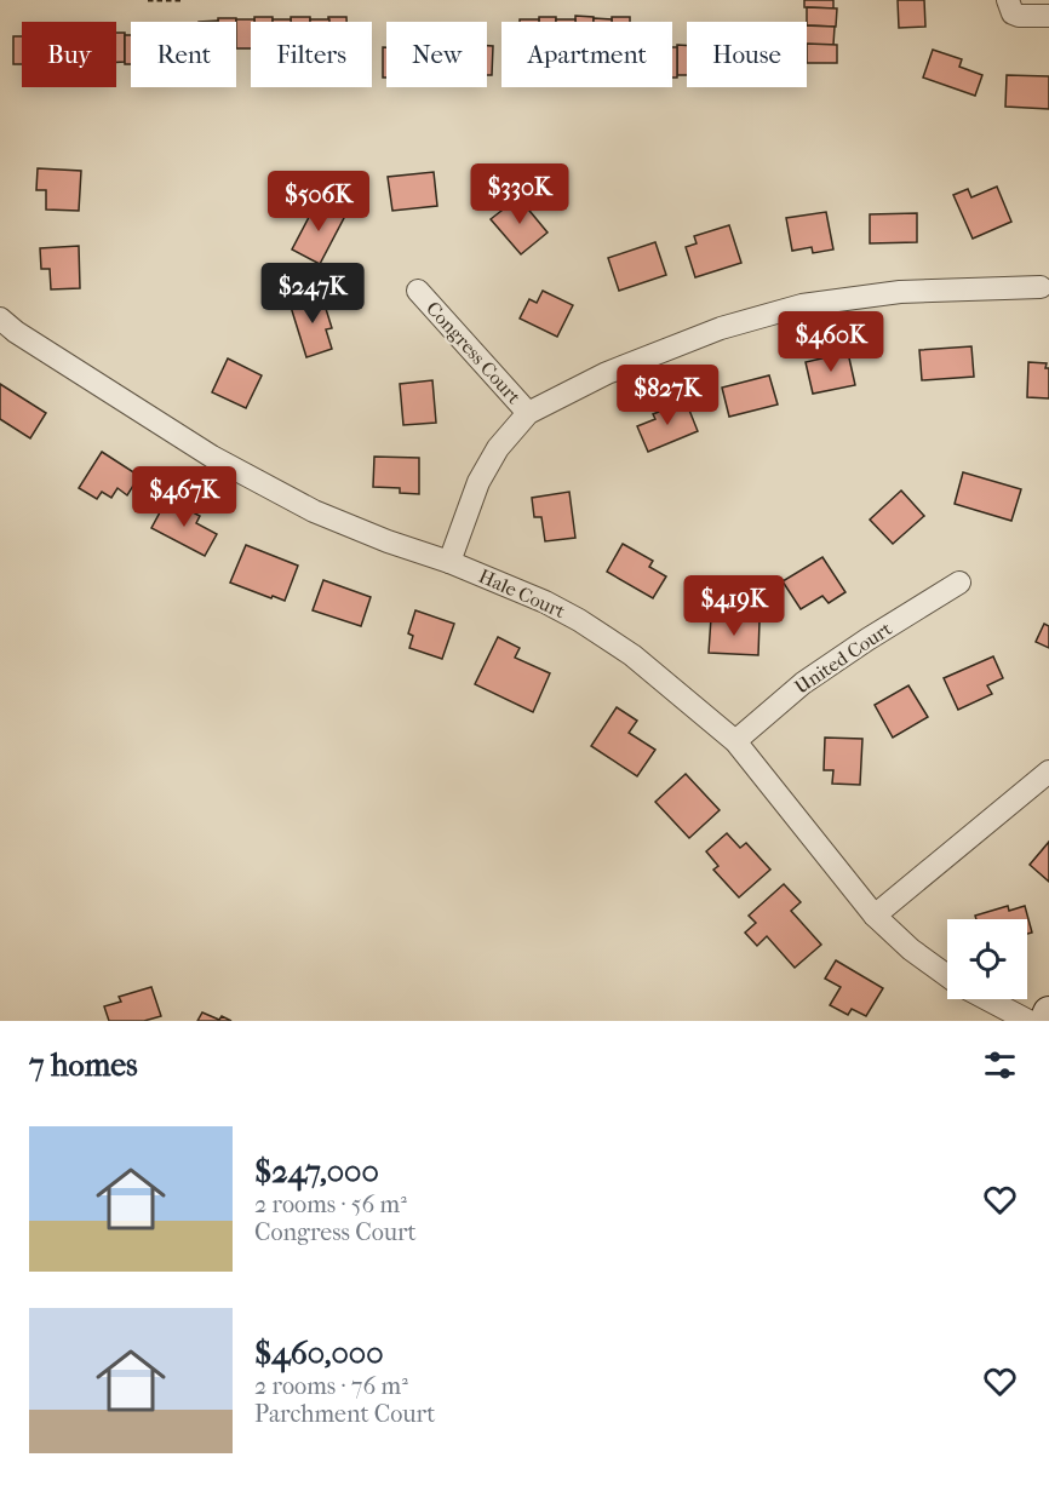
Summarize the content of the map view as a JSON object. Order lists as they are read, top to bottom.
{
  "streets": {
    "street": ["Congress Court", "Hale Court", "United Court"]
  },
  "crossings": [
    ["Hale Court", "United Court"]
  ],
  "page": {
    "chip": [
      "Buy",
      "Rent",
      "Filters",
      "New",
      "Apartment",
      "House"
    ],
    "price": [
      "$330K",
      "$506K",
      "$247K",
      "$460K",
      "$827K",
      "$467K",
      "$419K"
    ],
    "heading": "7 homes",
    "list": [
      {
        "name": "$247,000",
        "note": "2 rooms · 56 m² · Congress Court"
      },
      {
        "name": "$460,000",
        "note": "2 rooms · 76 m² · Parchment Court"
      }
    ]
  }
}
